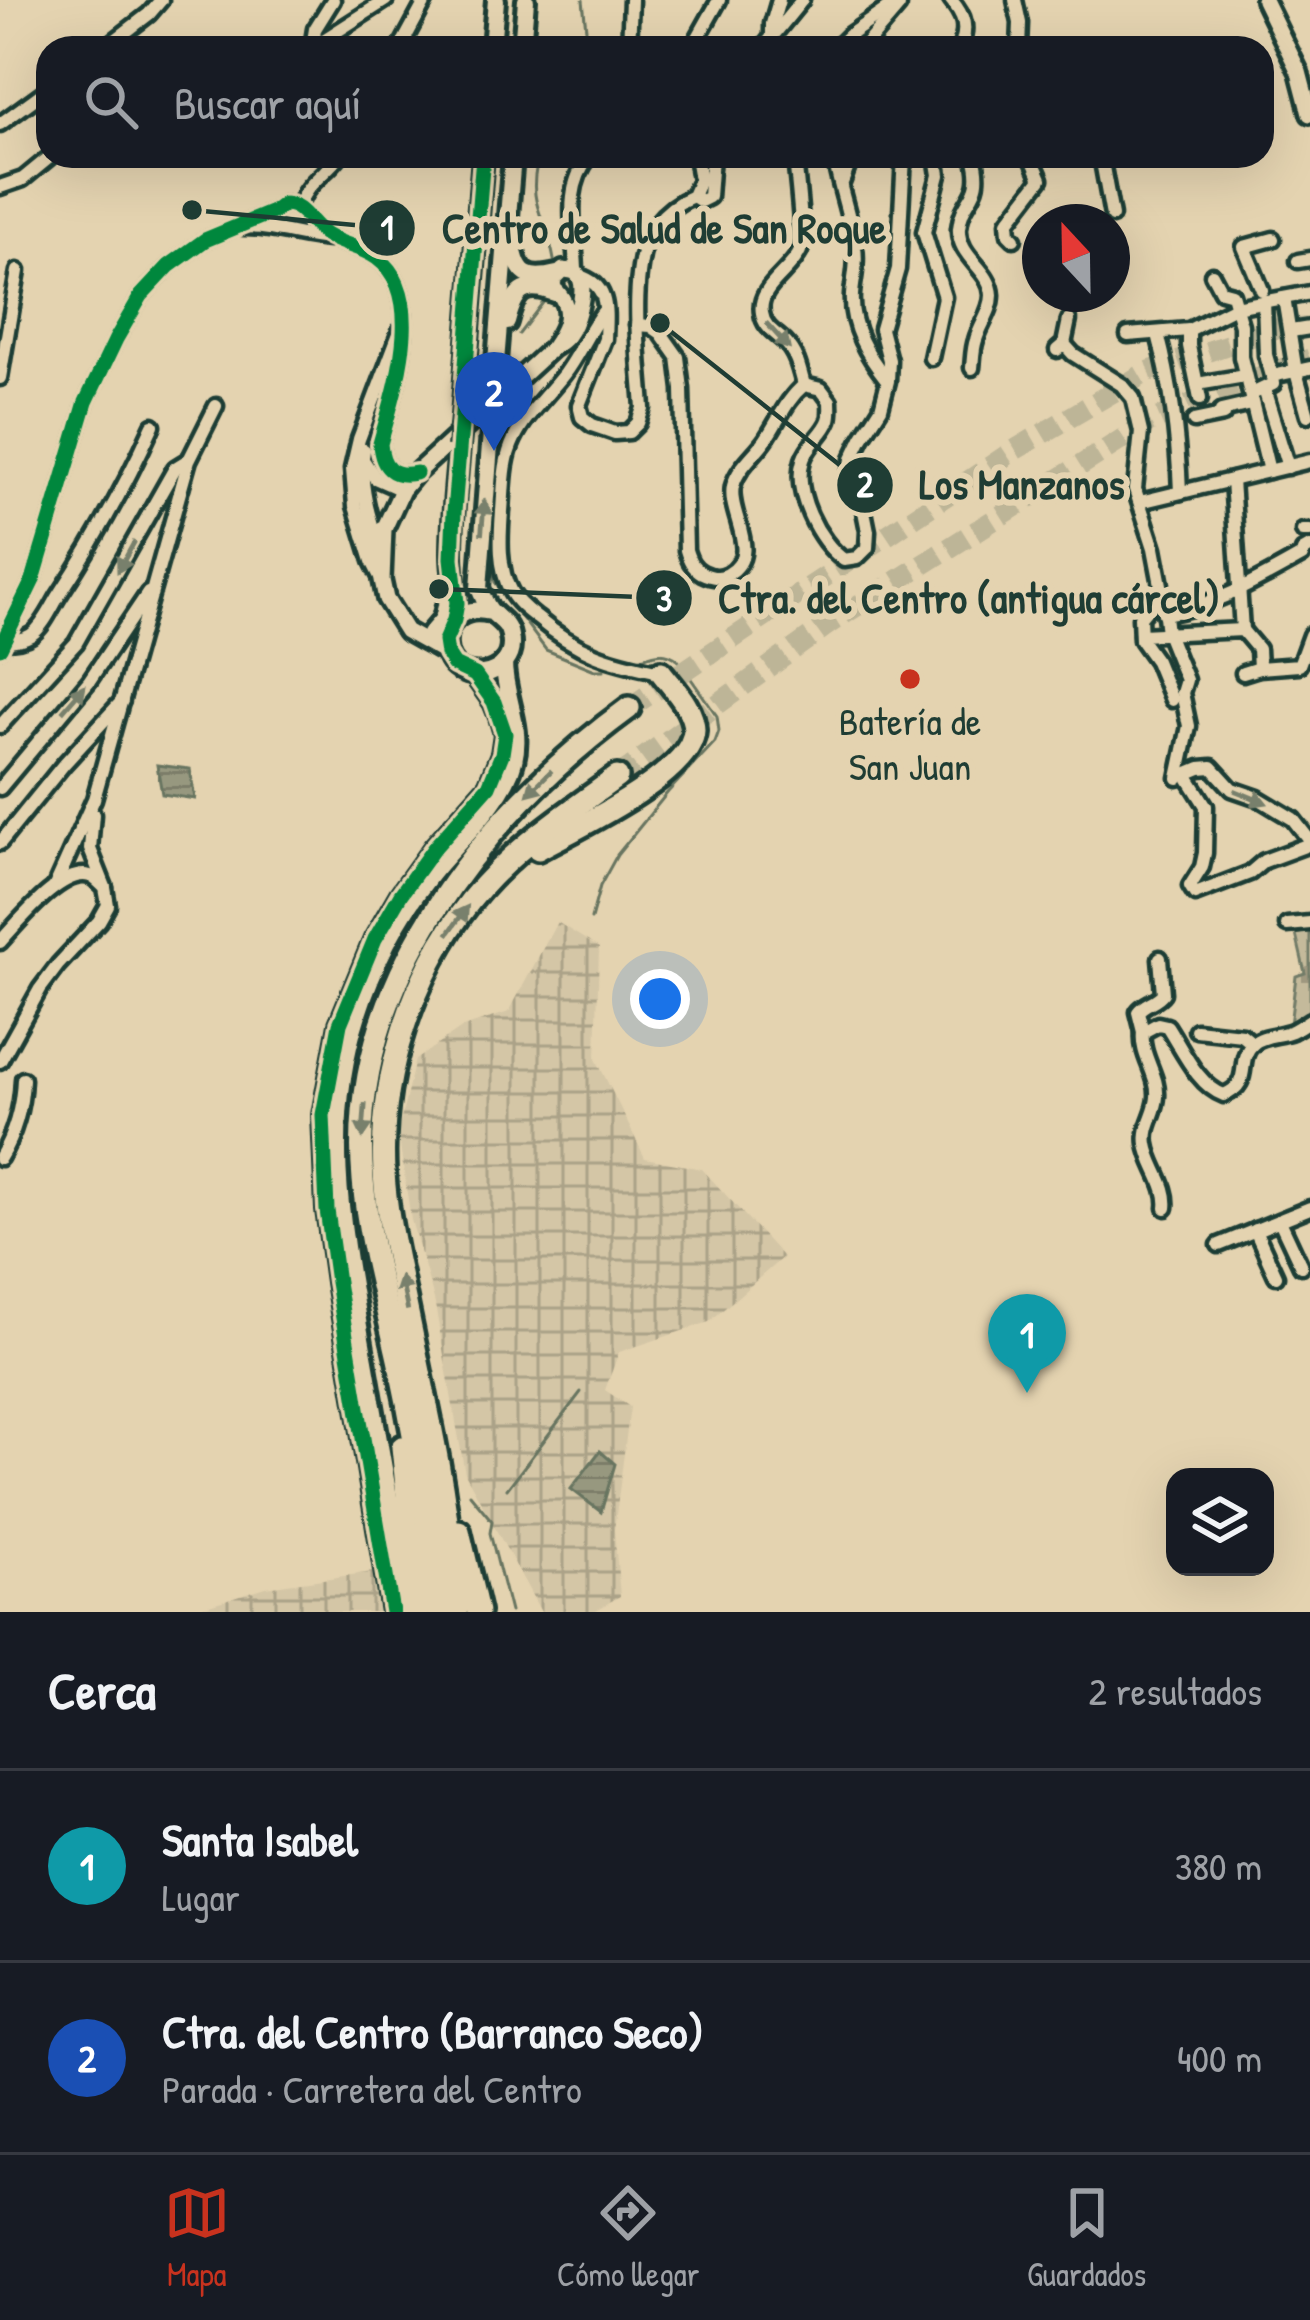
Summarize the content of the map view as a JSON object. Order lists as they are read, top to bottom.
{
  "places": [
    "Centro de Salud de San Roque",
    "Los Manzanos",
    "Ctra. del Centro (antigua cárcel)",
    "Batería de San Juan"
  ],
  "north": "top",
  "page": {
    "search": "Buscar aquí",
    "pins": ["2", "1"],
    "heading": ["Cerca", "2 resultados"],
    "list": [
      {
        "mark": "1",
        "name": "Santa Isabel",
        "note": "Lugar",
        "value": "380 m"
      },
      {
        "mark": "2",
        "name": "Ctra. del Centro (Barranco Seco)",
        "note": "Parada · Carretera del Centro",
        "value": "400 m"
      }
    ],
    "nav": ["Mapa", "Cómo llegar", "Guardados"]
  }
}
